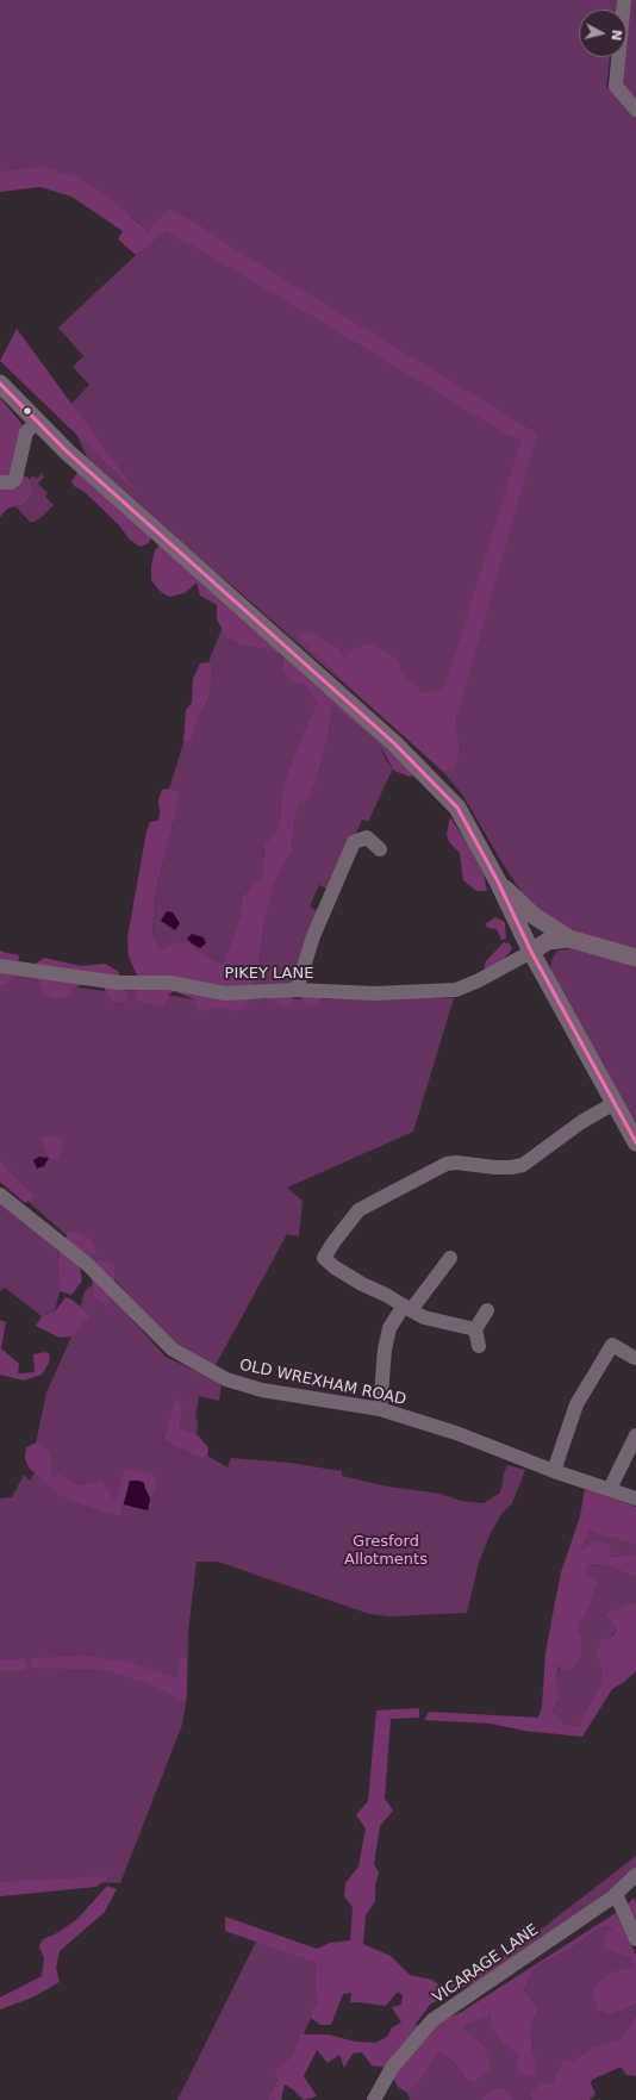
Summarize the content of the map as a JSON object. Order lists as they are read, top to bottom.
{
  "streets": {
    "street": ["PIKEY LANE", "OLD WREXHAM ROAD", "VICARAGE LANE"]
  },
  "parks": ["Gresford Allotments"],
  "north": "right"
}
